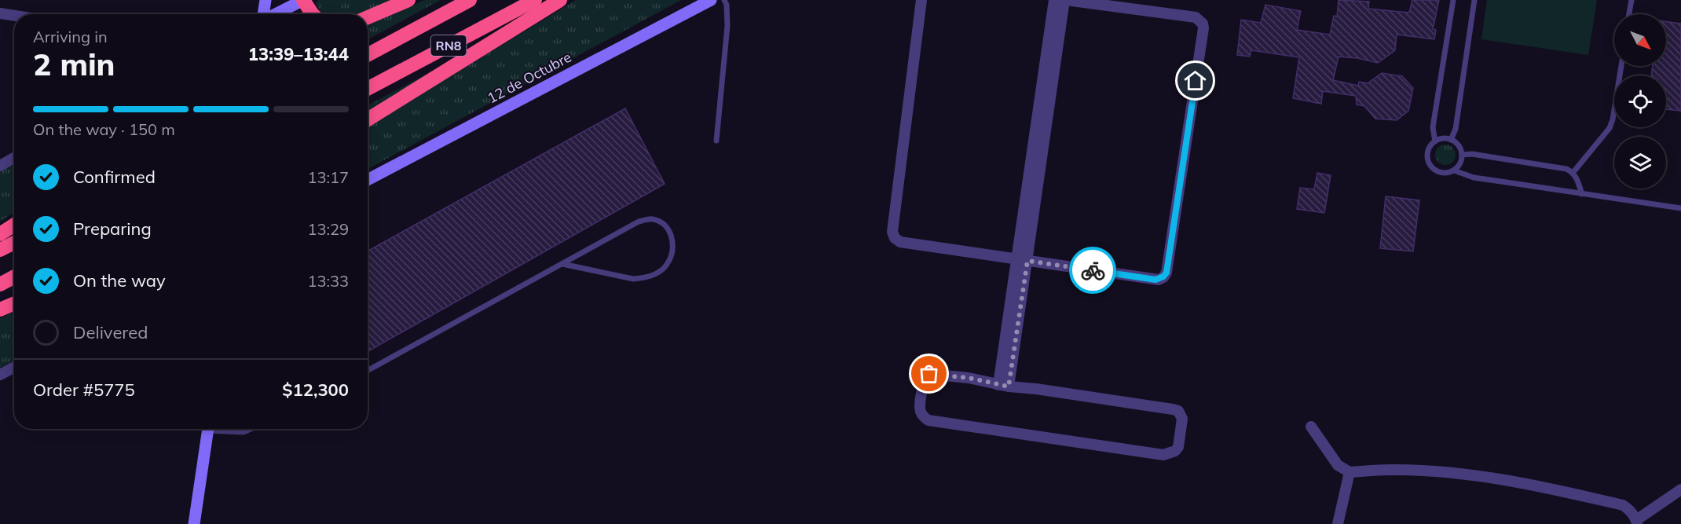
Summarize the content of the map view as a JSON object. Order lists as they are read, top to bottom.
{
  "streets": {
    "highway": ["RN8"],
    "street": ["12 de Octubre"]
  },
  "north": "bottom right",
  "page": {
    "heading": ["2 min", "Arriving in", "13:39–13:44"],
    "panel": ["Order #5775", "$12,300"],
    "bar": "On the way · 150 m",
    "list": [
      ["Confirmed", "13:17"],
      ["Preparing", "13:29"],
      ["On the way", "13:33"],
      "Delivered"
    ]
  }
}
